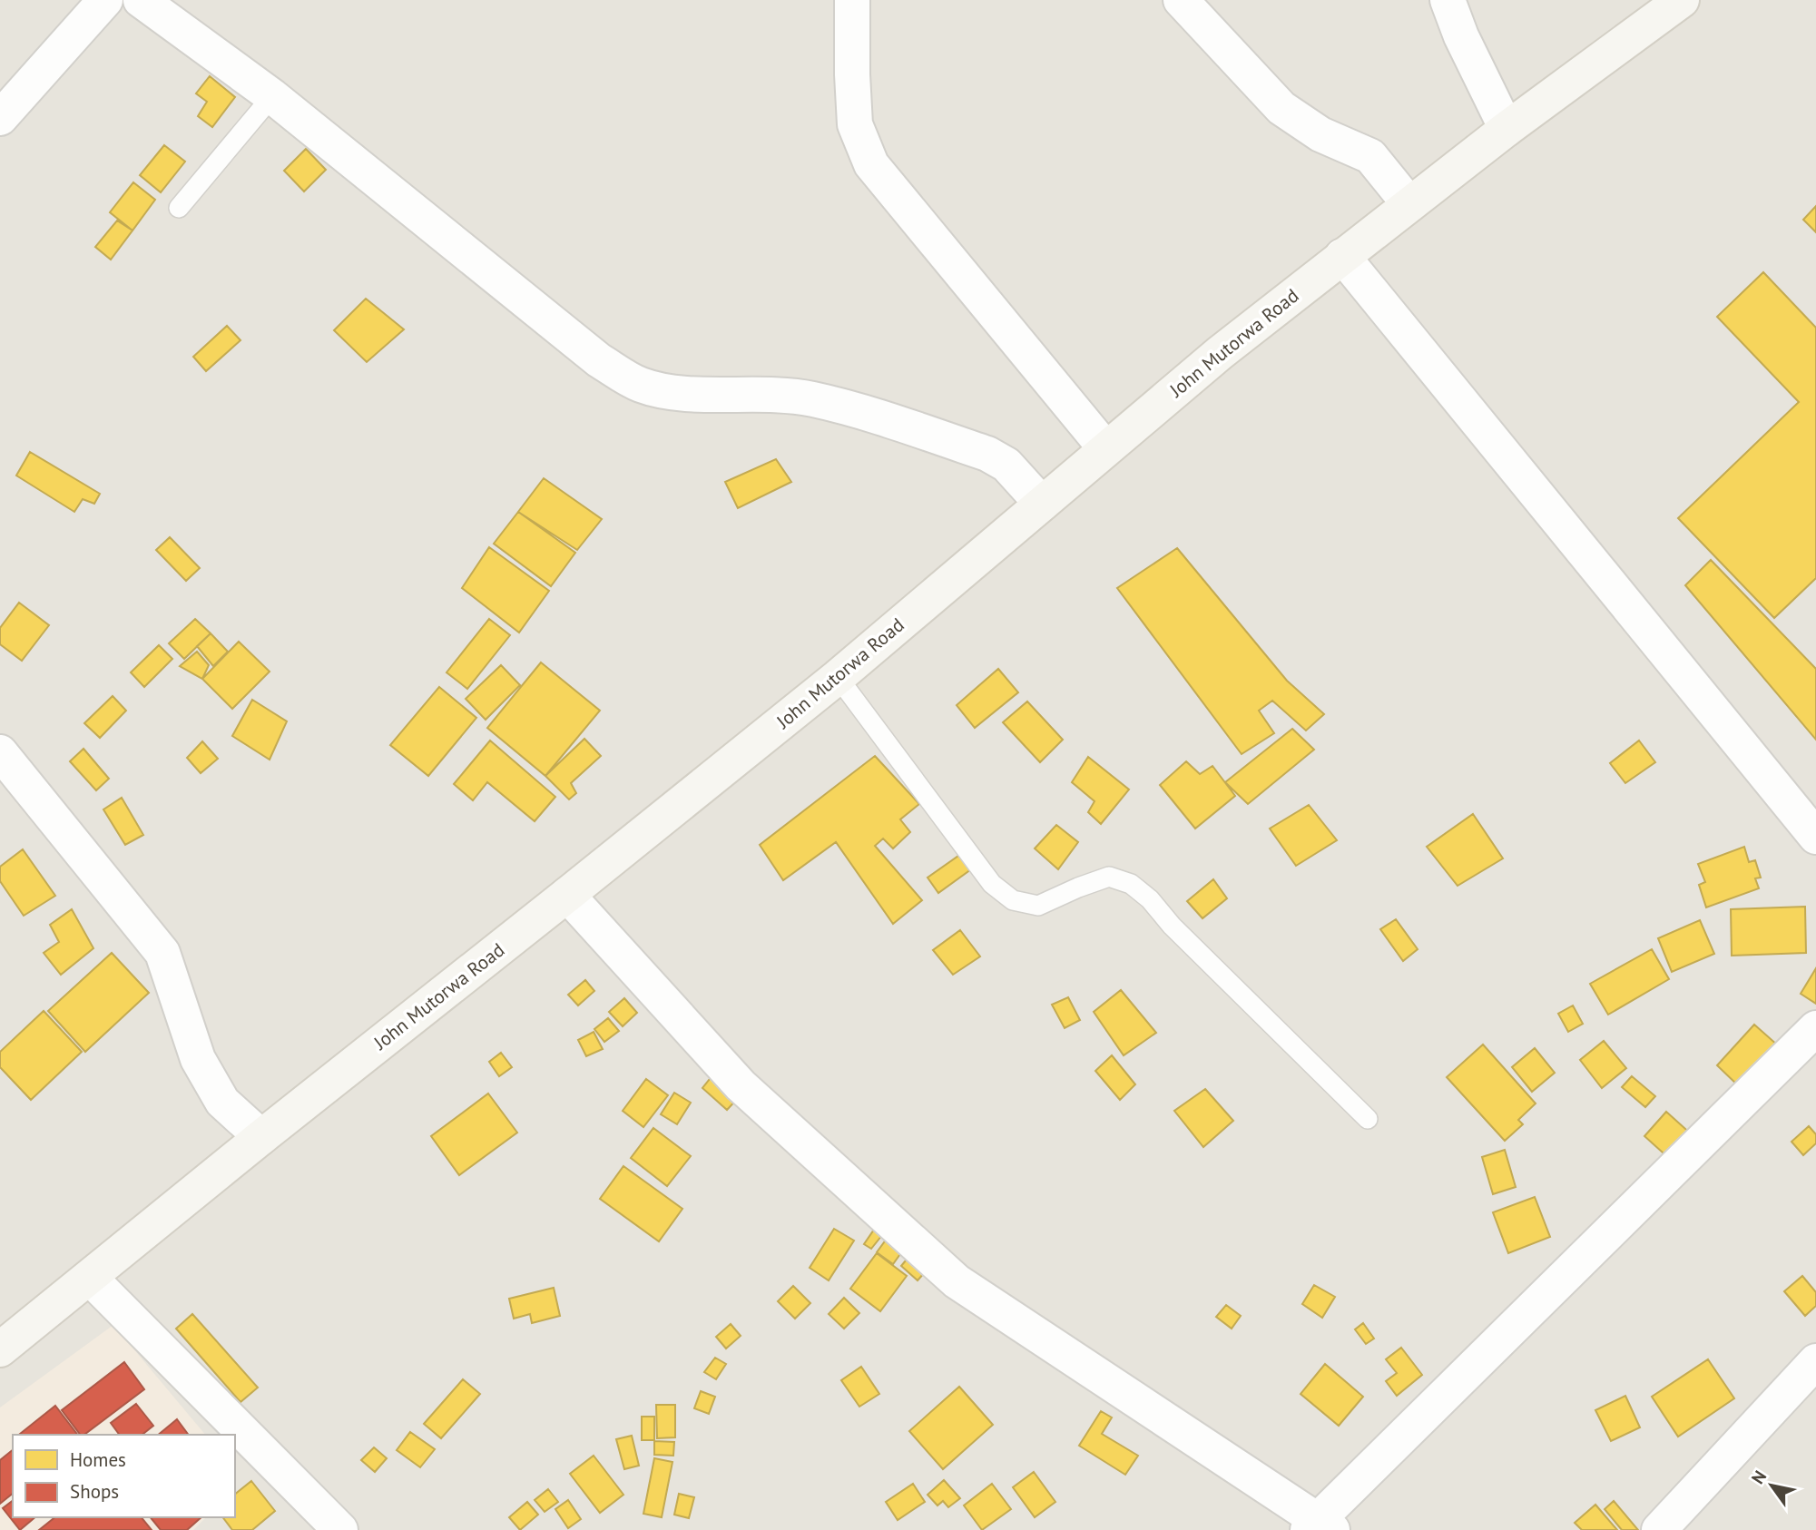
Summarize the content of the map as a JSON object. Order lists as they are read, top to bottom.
{
  "streets": {
    "street": ["John Mutorwa Road"]
  },
  "legend": ["Homes", "Shops"],
  "north": "top left"
}
